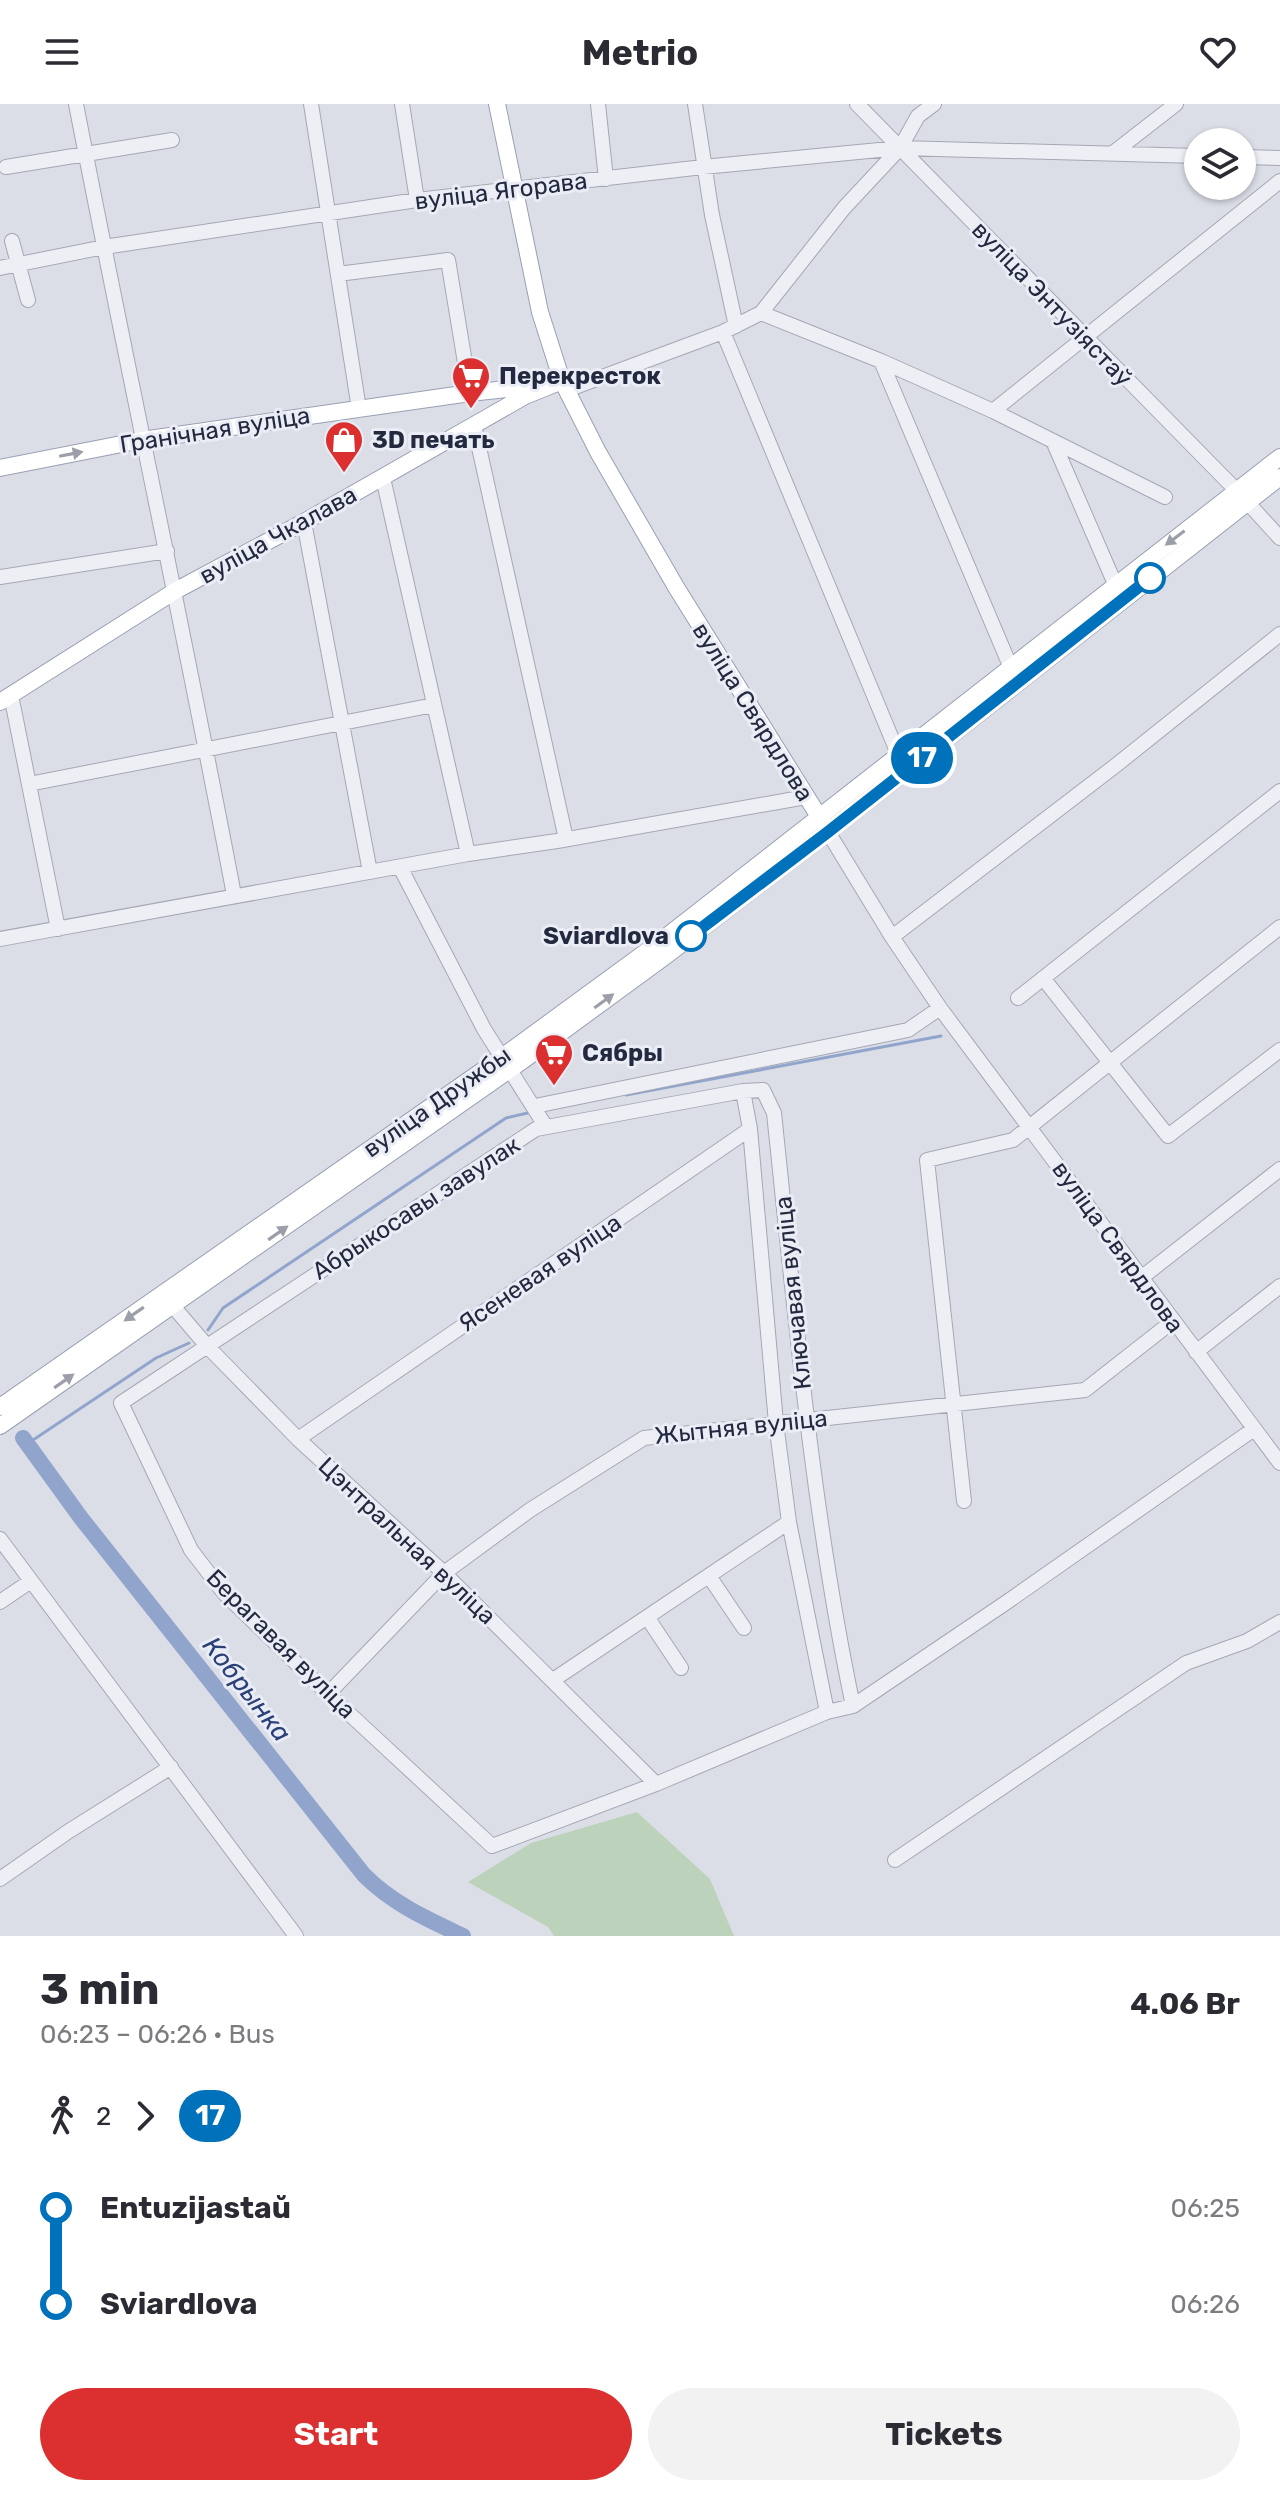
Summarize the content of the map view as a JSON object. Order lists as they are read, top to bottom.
{
  "streets": {
    "main road": [
      "Гранічная вуліца",
      "вуліца Чкалава",
      "вуліца Свярдлова",
      "вуліца Дружбы"
    ],
    "street": [
      "вуліца Ягорава",
      "вуліца Энтузіястаў",
      "Абрыкосавы завулак",
      "Ясеневая вуліца",
      "Ключавая вуліца",
      "Жытняя вуліца",
      "Цэнтральная вуліца",
      "Берагавая вуліца"
    ]
  },
  "crossings": [
    ["вуліца Ягорава", "вуліца Энтузіястаў"],
    ["вуліца Ягорава", "вуліца Свярдлова"],
    ["вуліца Энтузіястаў", "вуліца Дружбы"],
    ["Гранічная вуліца", "вуліца Чкалава"],
    ["вуліца Чкалава", "вуліца Свярдлова"],
    ["вуліца Свярдлова", "вуліца Дружбы"],
    ["вуліца Свярдлова", "Абрыкосавы завулак"],
    ["вуліца Свярдлова", "Жытняя вуліца"],
    ["вуліца Дружбы", "Цэнтральная вуліца"],
    ["Абрыкосавы завулак", "Ключавая вуліца"],
    ["Абрыкосавы завулак", "Цэнтральная вуліца"],
    ["Абрыкосавы завулак", "Берагавая вуліца"],
    ["Ясеневая вуліца", "Ключавая вуліца"],
    ["Ясеневая вуліца", "Цэнтральная вуліца"],
    ["Ключавая вуліца", "Жытняя вуліца"],
    ["Жытняя вуліца", "Цэнтральная вуліца"],
    ["Жытняя вуліца", "Берагавая вуліца"],
    ["Цэнтральная вуліца", "Берагавая вуліца"]
  ],
  "water": ["Кобрынка"],
  "places": {
    "supermarket": ["Перекресток", "Сябры"],
    "shop": ["3D печать"],
    "other": ["Sviardlova"]
  },
  "lines": ["bus line 17"],
  "page": {
    "header": "Metrio",
    "on_map": "17",
    "heading": ["3 min", "06:23 – 06:26 · Bus", "4.06 Br"],
    "legs": ["2", "17"],
    "list": [
      {
        "name": "Entuzijastaŭ",
        "value": "06:25"
      },
      {
        "name": "Sviardlova",
        "value": "06:26"
      }
    ],
    "buttons": ["Start", "Tickets"]
  }
}
